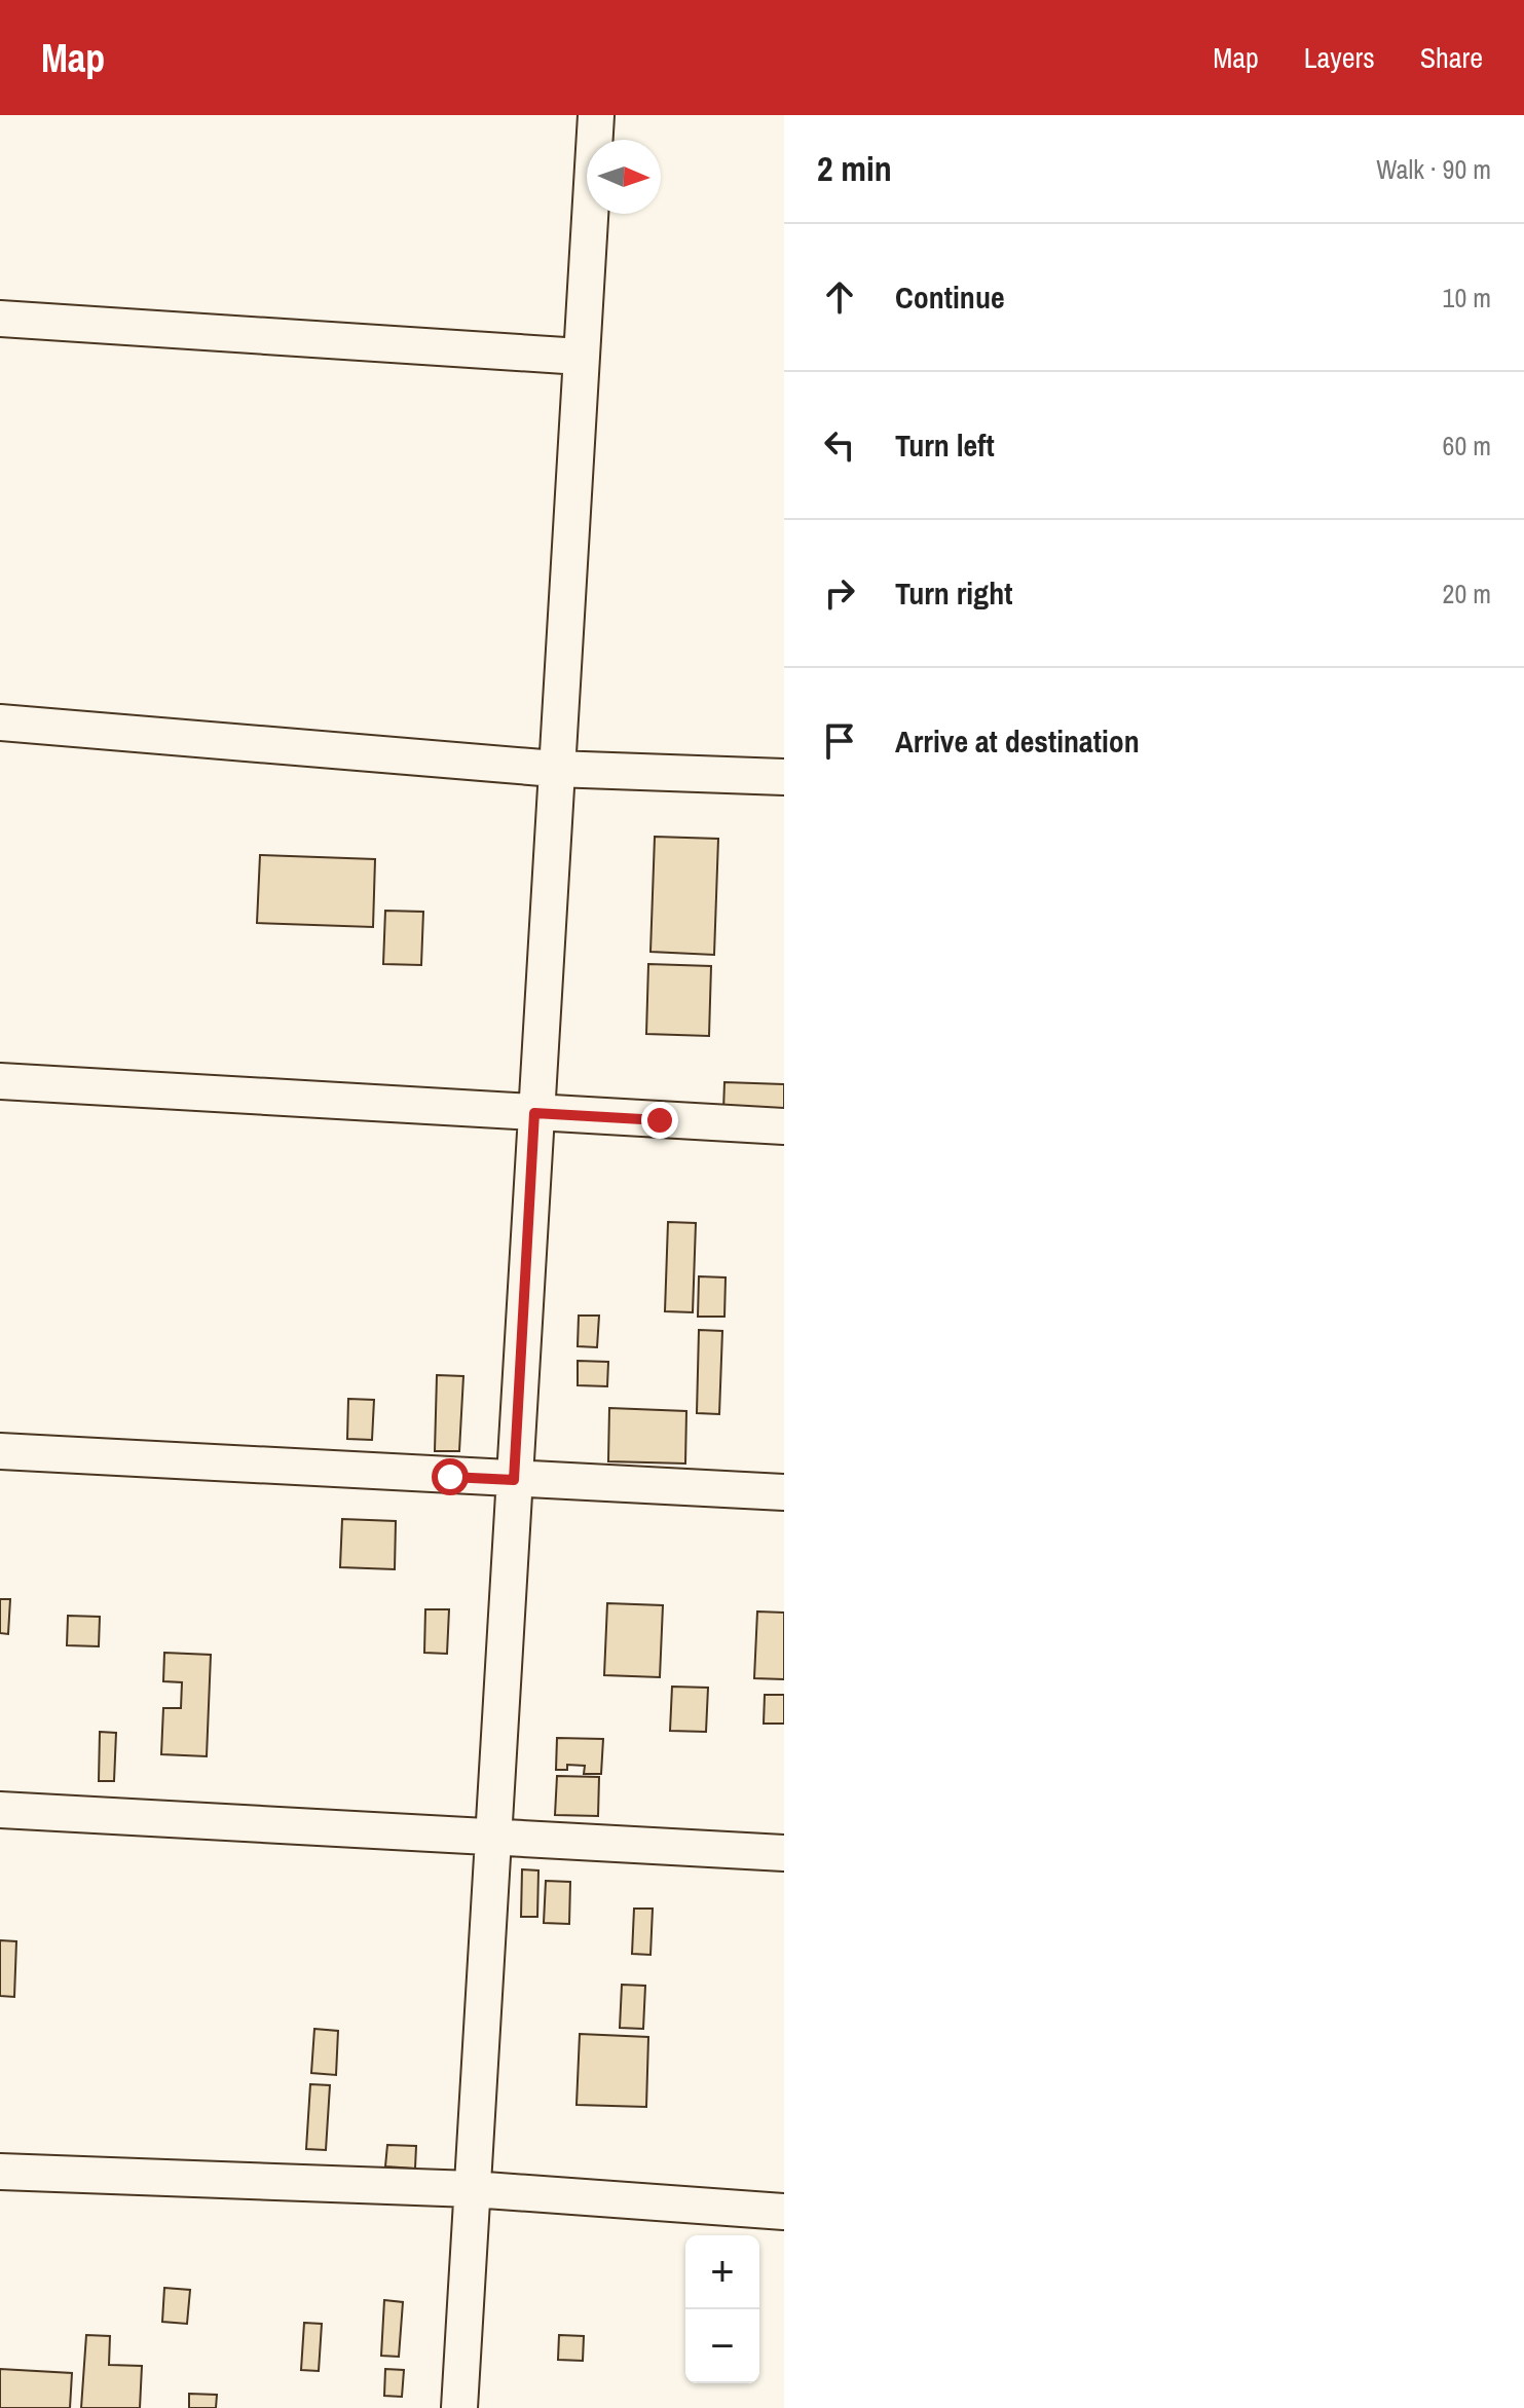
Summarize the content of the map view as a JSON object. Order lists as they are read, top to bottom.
{
  "north": "right",
  "page": {
    "header": "Map",
    "nav": ["Map", "Layers", "Share"],
    "heading": ["2 min", "Walk · 90 m"],
    "list": [
      ["Continue", "10 m"],
      ["Turn left", "60 m"],
      ["Turn right", "20 m"],
      "Arrive at destination"
    ],
    "map_buttons": ["+", "−"]
  }
}
